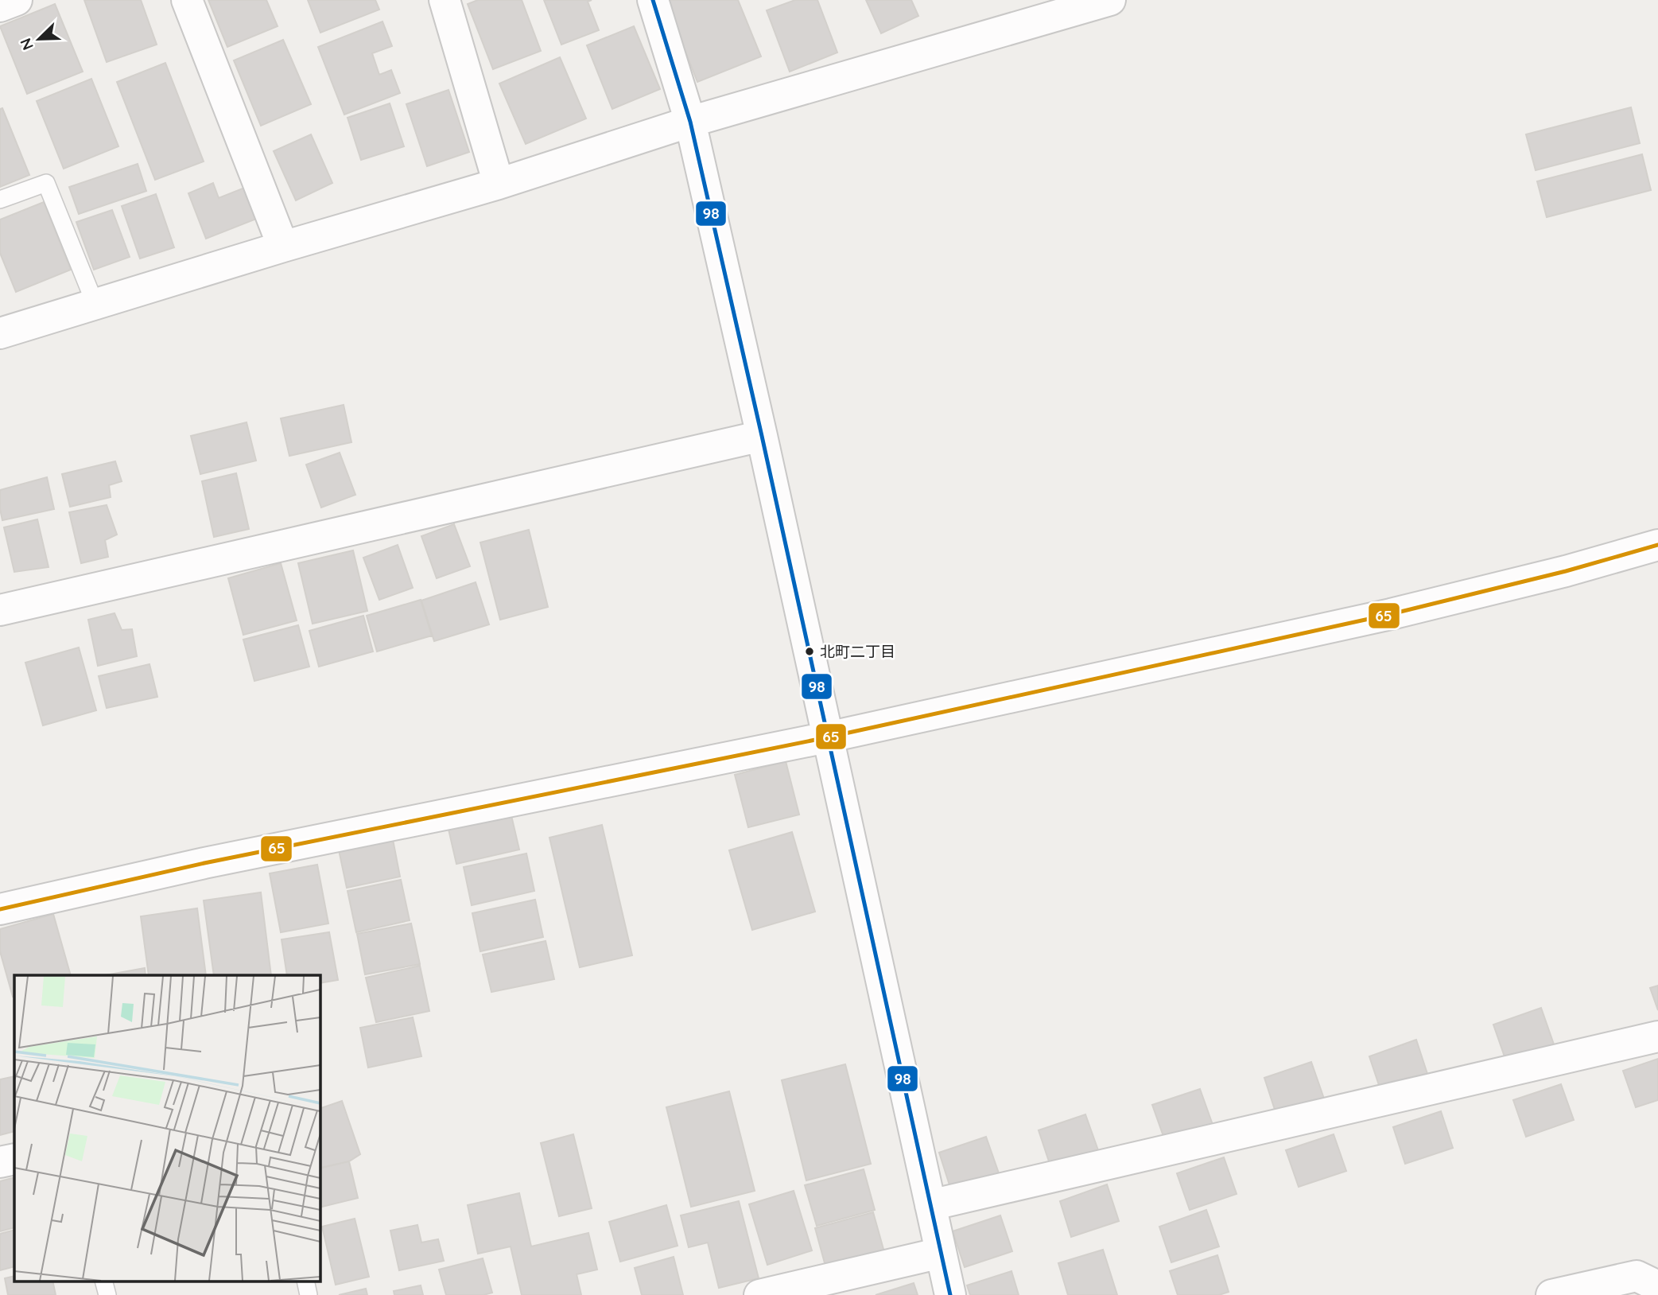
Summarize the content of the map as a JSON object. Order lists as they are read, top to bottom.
{
  "places": ["北町二丁目"],
  "lines": ["transit line 98", "transit line 65"],
  "north": "bottom left"
}
